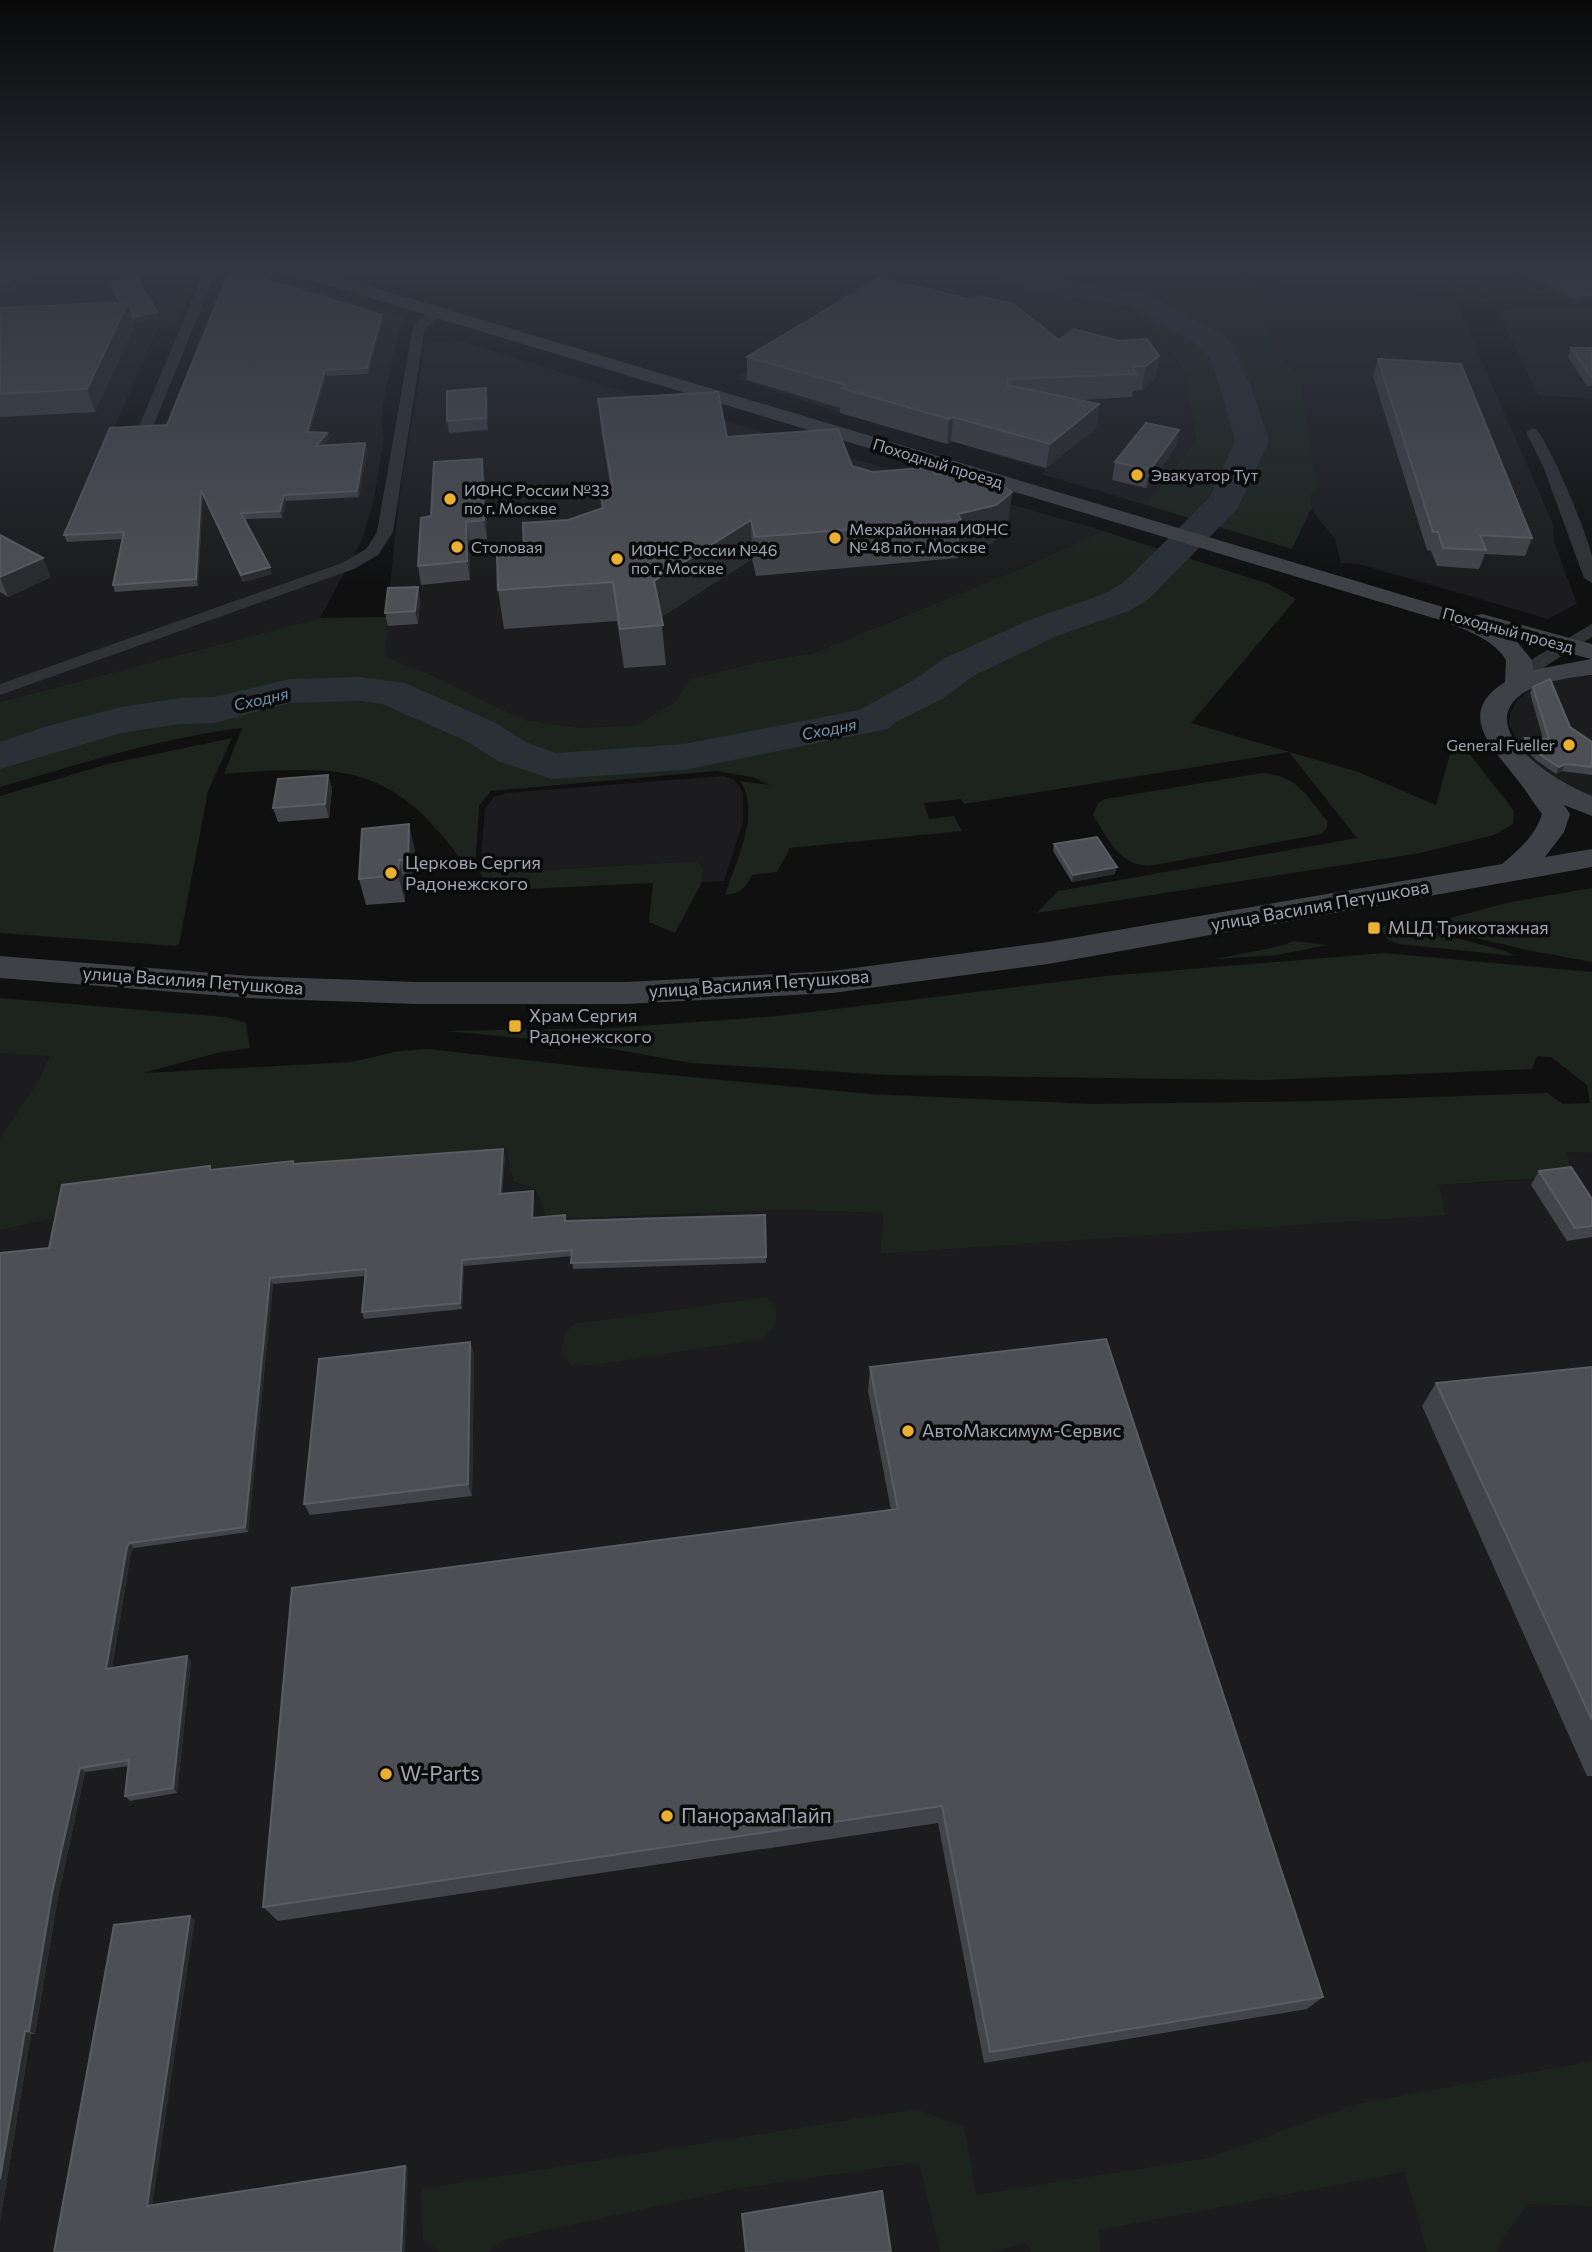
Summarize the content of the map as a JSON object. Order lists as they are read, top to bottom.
{
  "streets": {
    "main road": ["Походный проезд", "улица Василия Петушкова"]
  },
  "water": ["Сходня"],
  "places": {
    "other": [
      "Эвакуатор Тут",
      "ИФНС России №33 по г. Москве",
      "Межрайонная ИФНС № 48 по г. Москве",
      "Столовая",
      "ИФНС России №46 по г. Москве",
      "General Fueller",
      "Церковь Сергия Радонежского",
      "АвтоМаксимум-Сервиc",
      "W-Parts",
      "ПанорамаПайп"
    ],
    "transit": ["МЦД Трикотажная", "Храм Сергия Радонежского"]
  }
}
